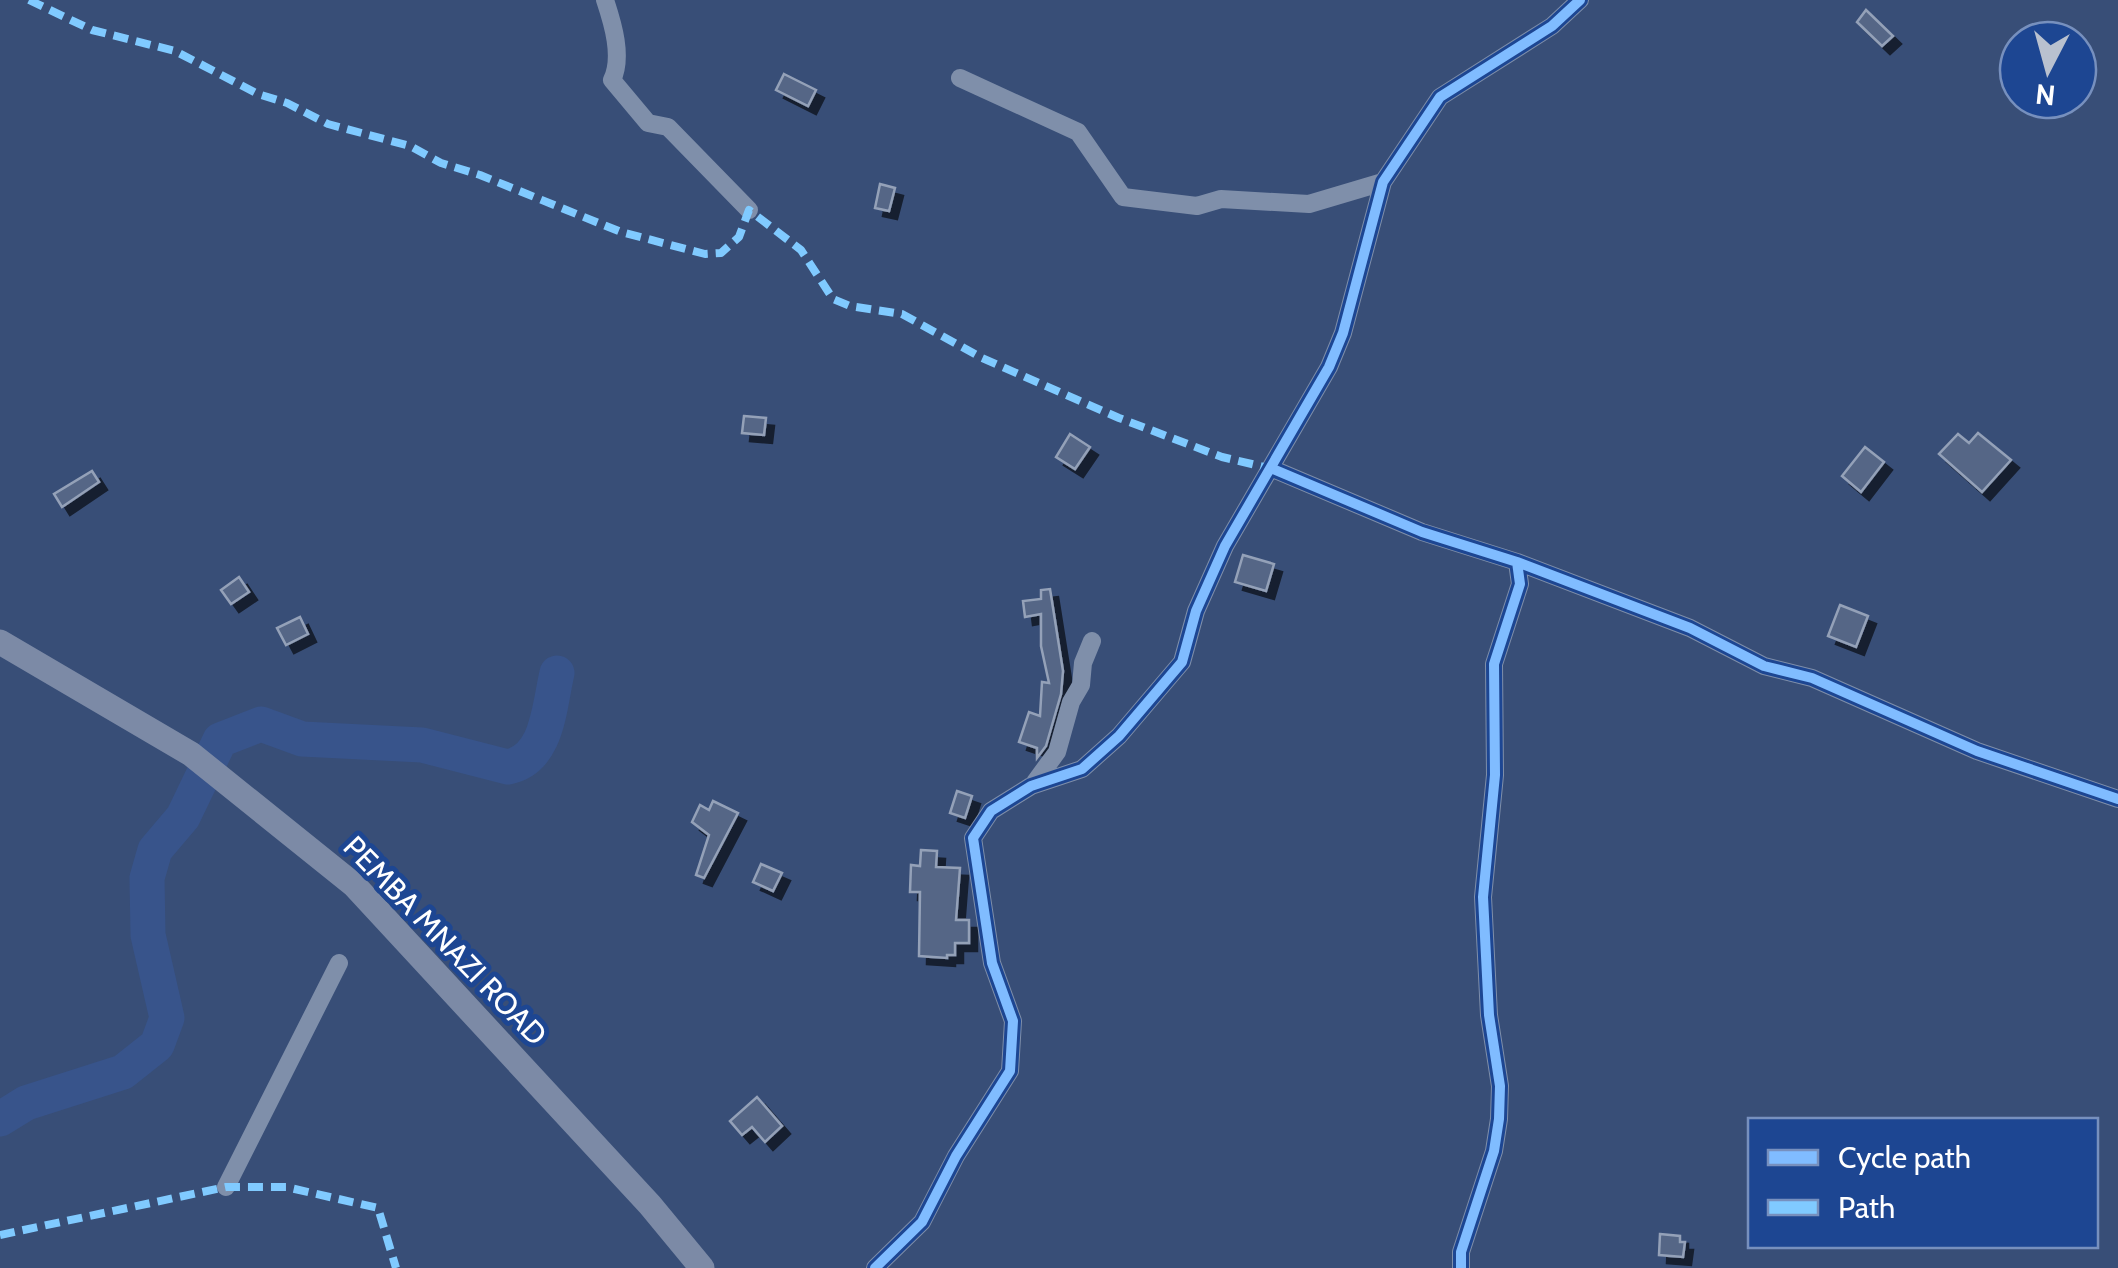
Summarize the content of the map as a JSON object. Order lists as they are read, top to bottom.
{
  "streets": {
    "main road": ["PEMBA MNAZI ROAD"]
  },
  "legend": ["Cycle path", "Path"],
  "north": "bottom"
}
